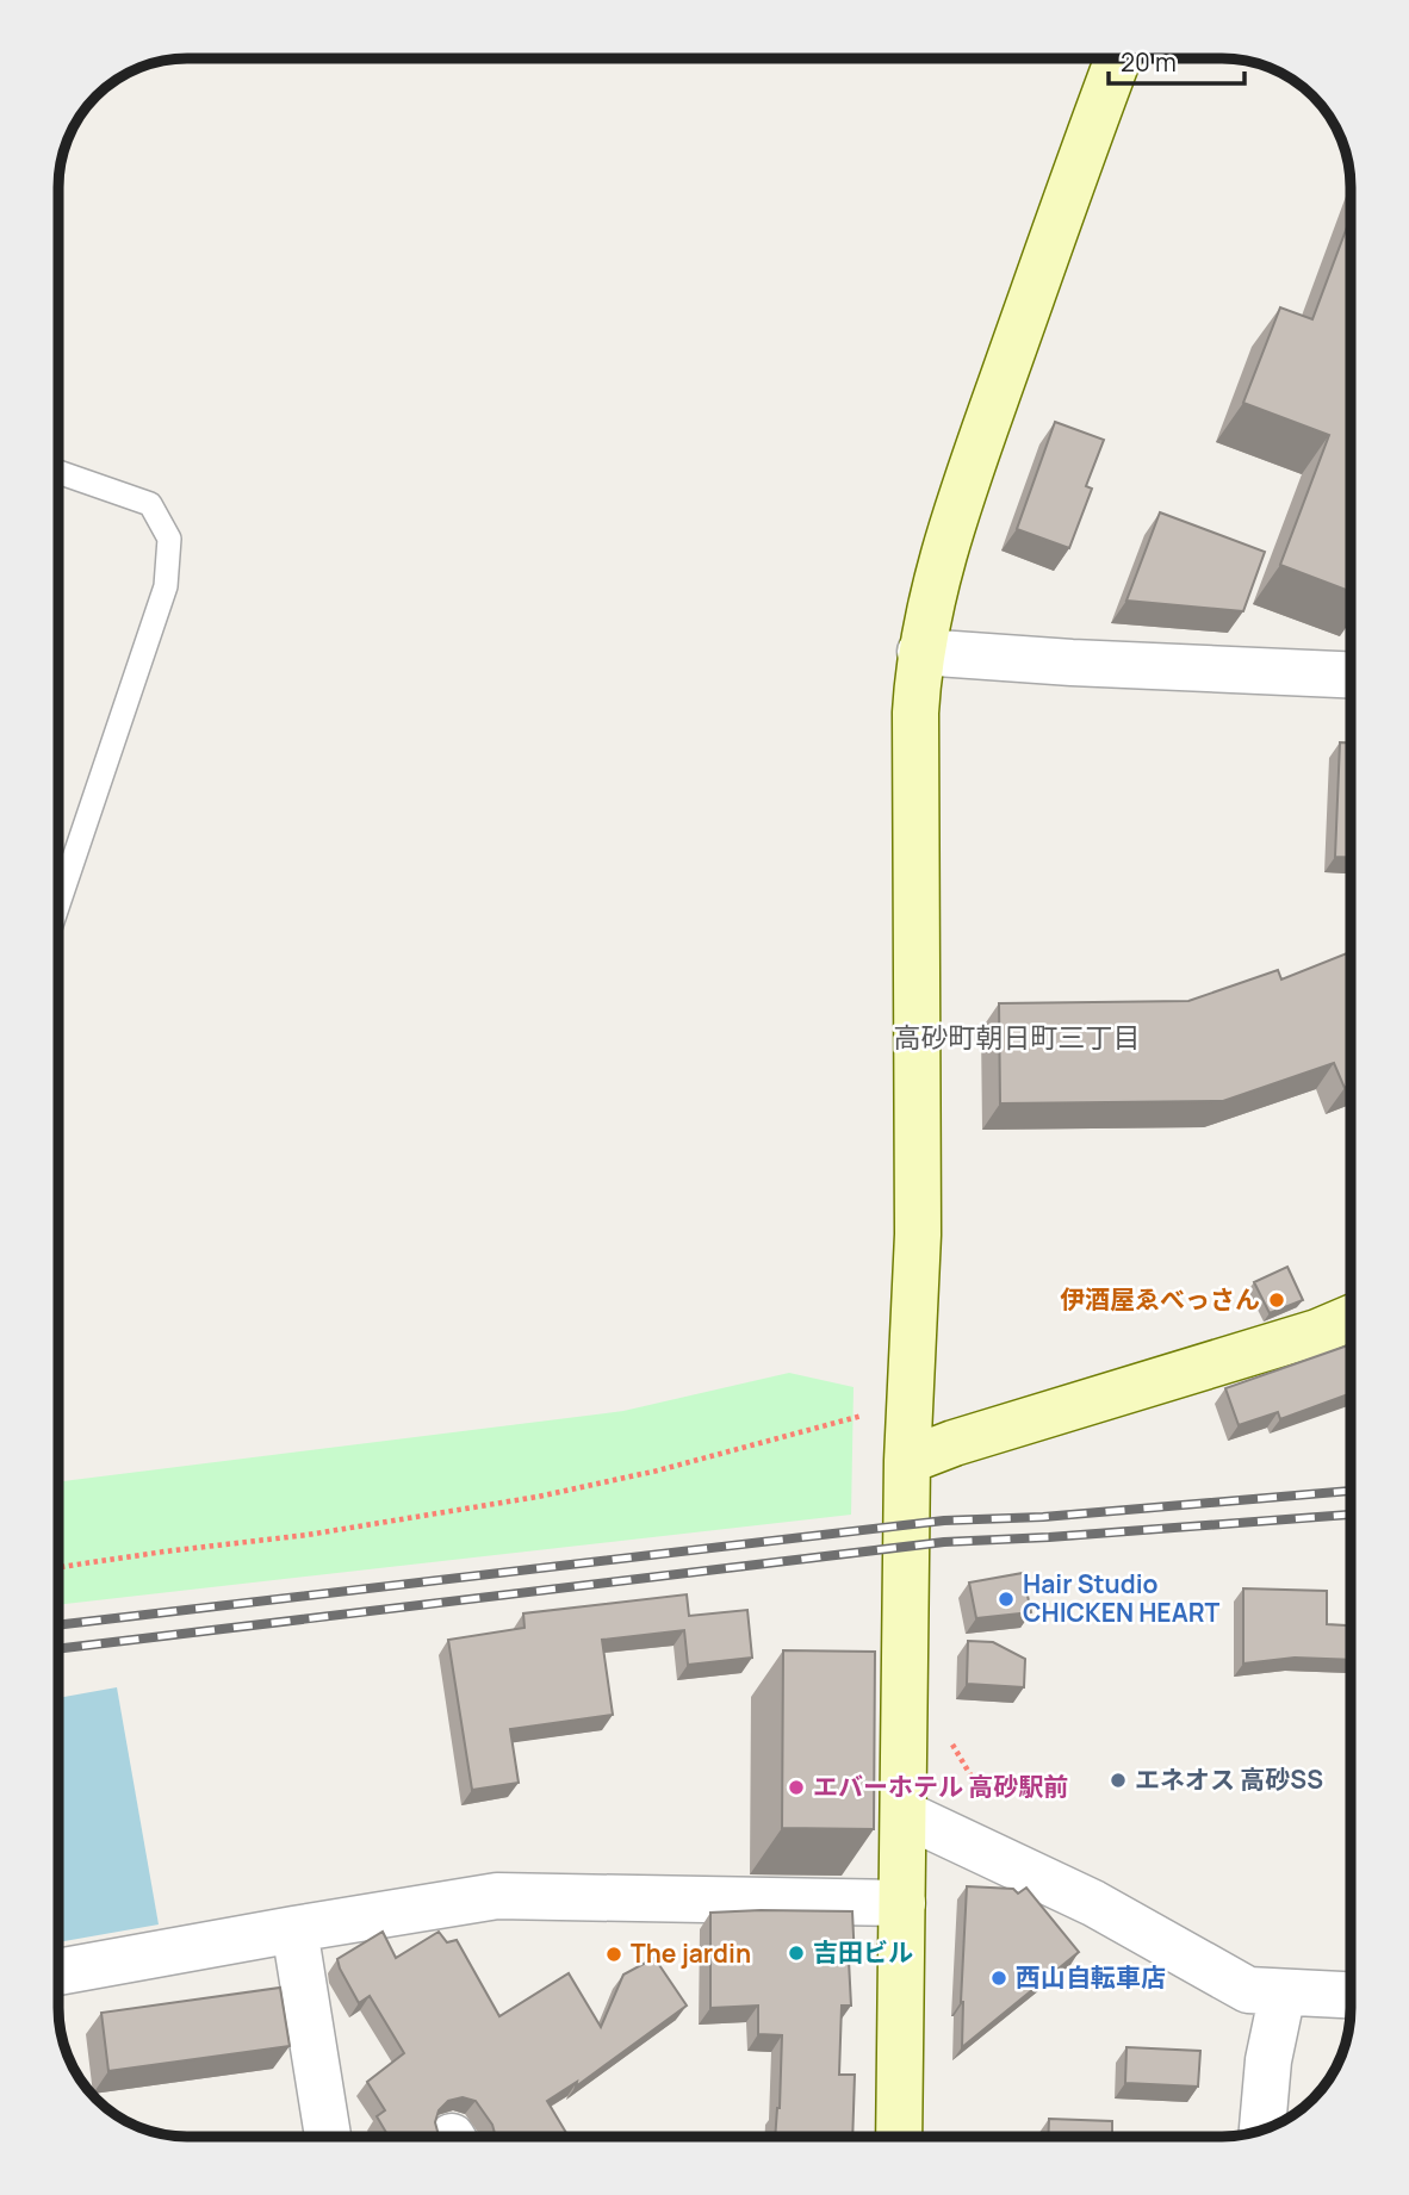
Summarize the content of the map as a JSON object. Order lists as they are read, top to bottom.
{
  "districts": ["高砂町朝日町三丁目"],
  "places": [
    "伊酒屋ゑべっさん",
    "Hair Studio CHICKEN HEART",
    "エネオス 高砂SS",
    "エバーホテル 高砂駅前",
    "吉田ビル",
    "The jardin",
    "西山自転車店"
  ],
  "scale_bar": "20 m"
}
